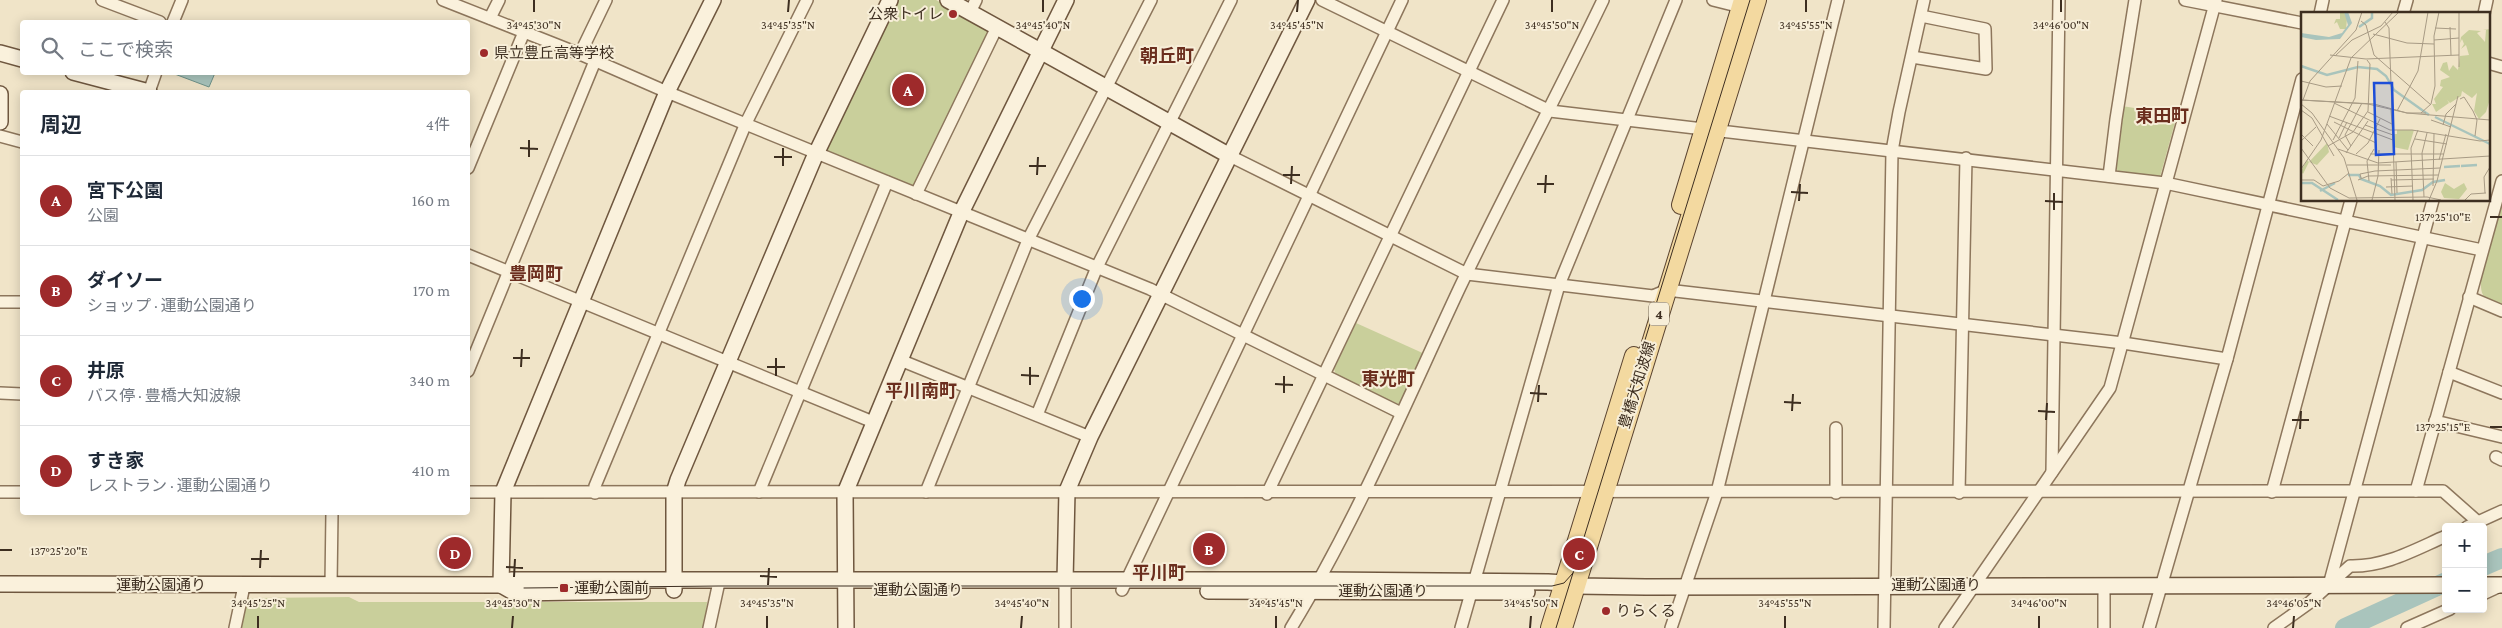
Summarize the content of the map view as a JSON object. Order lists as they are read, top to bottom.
{
  "streets": {
    "main road": ["4", "豊橋大知波線"],
    "street": ["運動公園通り"]
  },
  "crossings": [
    ["豊橋大知波線", "運動公園通り"]
  ],
  "districts": [
    "朝丘町",
    "東田町",
    "豊岡町",
    "東光町",
    "平川南町",
    "平川町"
  ],
  "places": {
    "other": ["公衆トイレ", "県立豊丘高等学校", "りらくる"],
    "transit": ["運動公園前"]
  },
  "page": {
    "search": "ここで検索",
    "pins": [
      "A",
      "B",
      "D",
      "C"
    ],
    "heading": ["周辺", "4件"],
    "list": [
      {
        "mark": "A",
        "name": "宮下公園",
        "note": "公園",
        "value": "160 m"
      },
      {
        "mark": "B",
        "name": "ダイソー",
        "note": "ショップ · 運動公園通り",
        "value": "170 m"
      },
      {
        "mark": "C",
        "name": "井原",
        "note": "バス停 · 豊橋大知波線",
        "value": "340 m"
      },
      {
        "mark": "D",
        "name": "すき家",
        "note": "レストラン · 運動公園通り",
        "value": "410 m"
      }
    ],
    "map_buttons": ["+", "−"]
  },
  "coordinates": [
    "34°45'30\"N",
    "34°45'35\"N",
    "34°45'40\"N",
    "34°45'45\"N",
    "34°45'50\"N",
    "34°45'55\"N",
    "34°46'00\"N",
    "137°25'10\"E",
    "137°25'15\"E",
    "137°25'20\"E",
    "34°45'25\"N",
    "34°46'05\"N"
  ]
}
